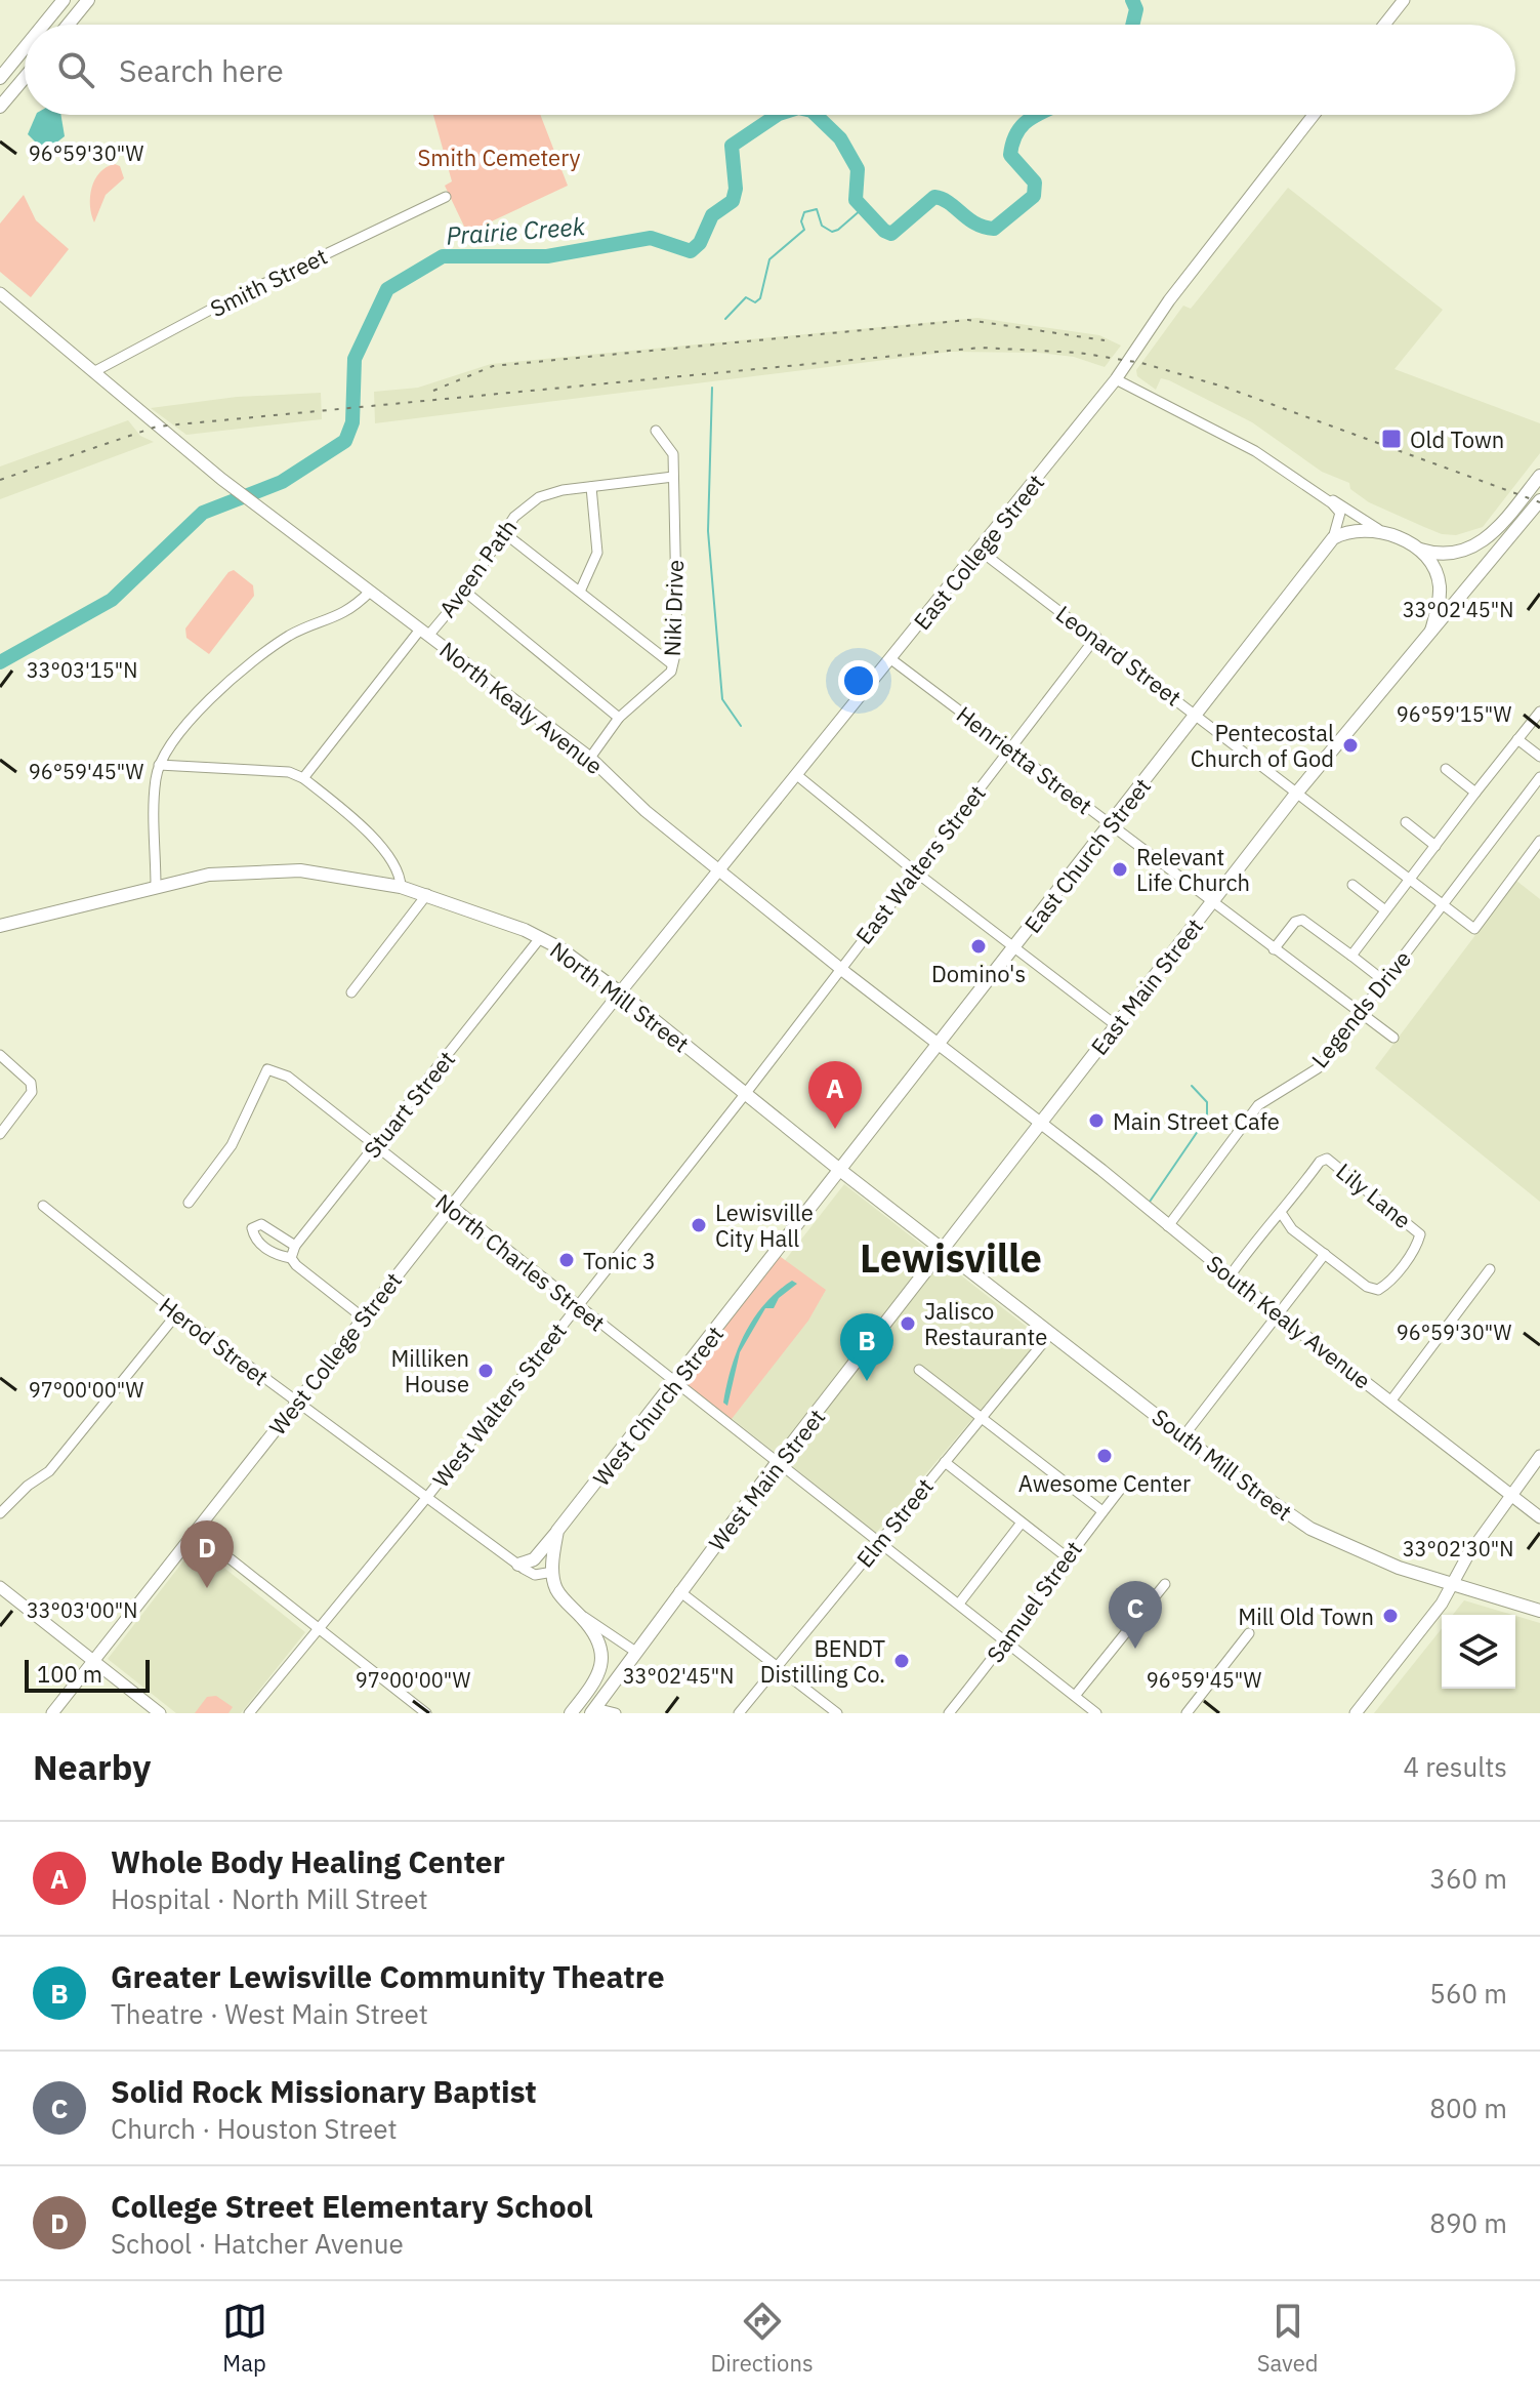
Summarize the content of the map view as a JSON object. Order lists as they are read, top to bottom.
{
  "streets": {
    "main road": [
      "East Church Street",
      "East Main Street",
      "North Mill Street",
      "West Church Street",
      "South Mill Street",
      "West Main Street"
    ],
    "street": [
      "Smith Street",
      "East College Street",
      "Aveen Path",
      "Niki Drive",
      "Leonard Street",
      "North Kealy Avenue",
      "Henrietta Street",
      "East Walters Street",
      "Legends Drive",
      "Stuart Street",
      "Lily Lane",
      "North Charles Street",
      "South Kealy Avenue",
      "Herod Street",
      "West College Street",
      "West Walters Street",
      "Elm Street",
      "Samuel Street"
    ]
  },
  "crossings": [
    ["Smith Street", "North Kealy Avenue"],
    ["East College Street", "Leonard Street"],
    ["East College Street", "North Kealy Avenue"],
    ["East College Street", "Henrietta Street"],
    ["East College Street", "North Mill Street"],
    ["East College Street", "West College Street"],
    ["Aveen Path", "Niki Drive"],
    ["Aveen Path", "North Kealy Avenue"],
    ["Niki Drive", "North Kealy Avenue"],
    ["Leonard Street", "East Church Street"],
    ["Leonard Street", "East Walters Street"],
    ["Leonard Street", "East Main Street"],
    ["Leonard Street", "Legends Drive"],
    ["North Kealy Avenue", "East Church Street"],
    ["North Kealy Avenue", "East Walters Street"],
    ["North Kealy Avenue", "East Main Street"],
    ["North Kealy Avenue", "South Kealy Avenue"],
    ["Henrietta Street", "East Church Street"],
    ["Henrietta Street", "East Walters Street"],
    ["Henrietta Street", "East Main Street"],
    ["Henrietta Street", "Legends Drive"],
    ["East Church Street", "North Mill Street"],
    ["East Church Street", "West Church Street"],
    ["East Walters Street", "North Mill Street"],
    ["East Walters Street", "West Walters Street"],
    ["East Main Street", "North Mill Street"],
    ["East Main Street", "South Kealy Avenue"],
    ["East Main Street", "South Mill Street"],
    ["East Main Street", "West Main Street"],
    ["North Mill Street", "Stuart Street"],
    ["North Mill Street", "West College Street"],
    ["North Mill Street", "West Walters Street"],
    ["North Mill Street", "West Church Street"],
    ["North Mill Street", "South Mill Street"],
    ["North Mill Street", "West Main Street"],
    ["Legends Drive", "South Kealy Avenue"],
    ["Stuart Street", "North Charles Street"],
    ["North Charles Street", "West College Street"],
    ["North Charles Street", "West Walters Street"],
    ["North Charles Street", "West Church Street"],
    ["North Charles Street", "West Main Street"],
    ["North Charles Street", "Elm Street"],
    ["North Charles Street", "Samuel Street"],
    ["Herod Street", "West College Street"],
    ["Herod Street", "West Walters Street"],
    ["Herod Street", "West Church Street"],
    ["South Mill Street", "West Main Street"],
    ["South Mill Street", "Elm Street"]
  ],
  "districts": ["Lewisville"],
  "water": ["Prairie Creek"],
  "parks": ["Smith Cemetery"],
  "places": {
    "transit": ["Old Town"],
    "other": [
      "Pentecostal Church of God",
      "Relevant Life Church",
      "Domino's",
      "Main Street Cafe",
      "Lewisville City Hall",
      "Tonic 3",
      "Jalisco Restaurante",
      "Milliken House",
      "Awesome Center",
      "Mill Old Town",
      "BENDT Distilling Co."
    ]
  },
  "scale_bar": "100 m",
  "page": {
    "search": "Search here",
    "pins": [
      "A",
      "B",
      "D",
      "C"
    ],
    "scale": "100 m",
    "heading": ["Nearby", "4 results"],
    "list": [
      {
        "mark": "A",
        "name": "Whole Body Healing Center",
        "note": "Hospital · North Mill Street",
        "value": "360 m"
      },
      {
        "mark": "B",
        "name": "Greater Lewisville Community Theatre",
        "note": "Theatre · West Main Street",
        "value": "560 m"
      },
      {
        "mark": "C",
        "name": "Solid Rock Missionary Baptist",
        "note": "Church · Houston Street",
        "value": "800 m"
      },
      {
        "mark": "D",
        "name": "College Street Elementary School",
        "note": "School · Hatcher Avenue",
        "value": "890 m"
      }
    ],
    "nav": ["Map", "Directions", "Saved"]
  },
  "coordinates": [
    "96°59'30\"W",
    "33°02'45\"N",
    "33°03'15\"N",
    "96°59'15\"W",
    "96°59'45\"W",
    "97°00'00\"W",
    "33°02'30\"N",
    "33°03'00\"N"
  ]
}
